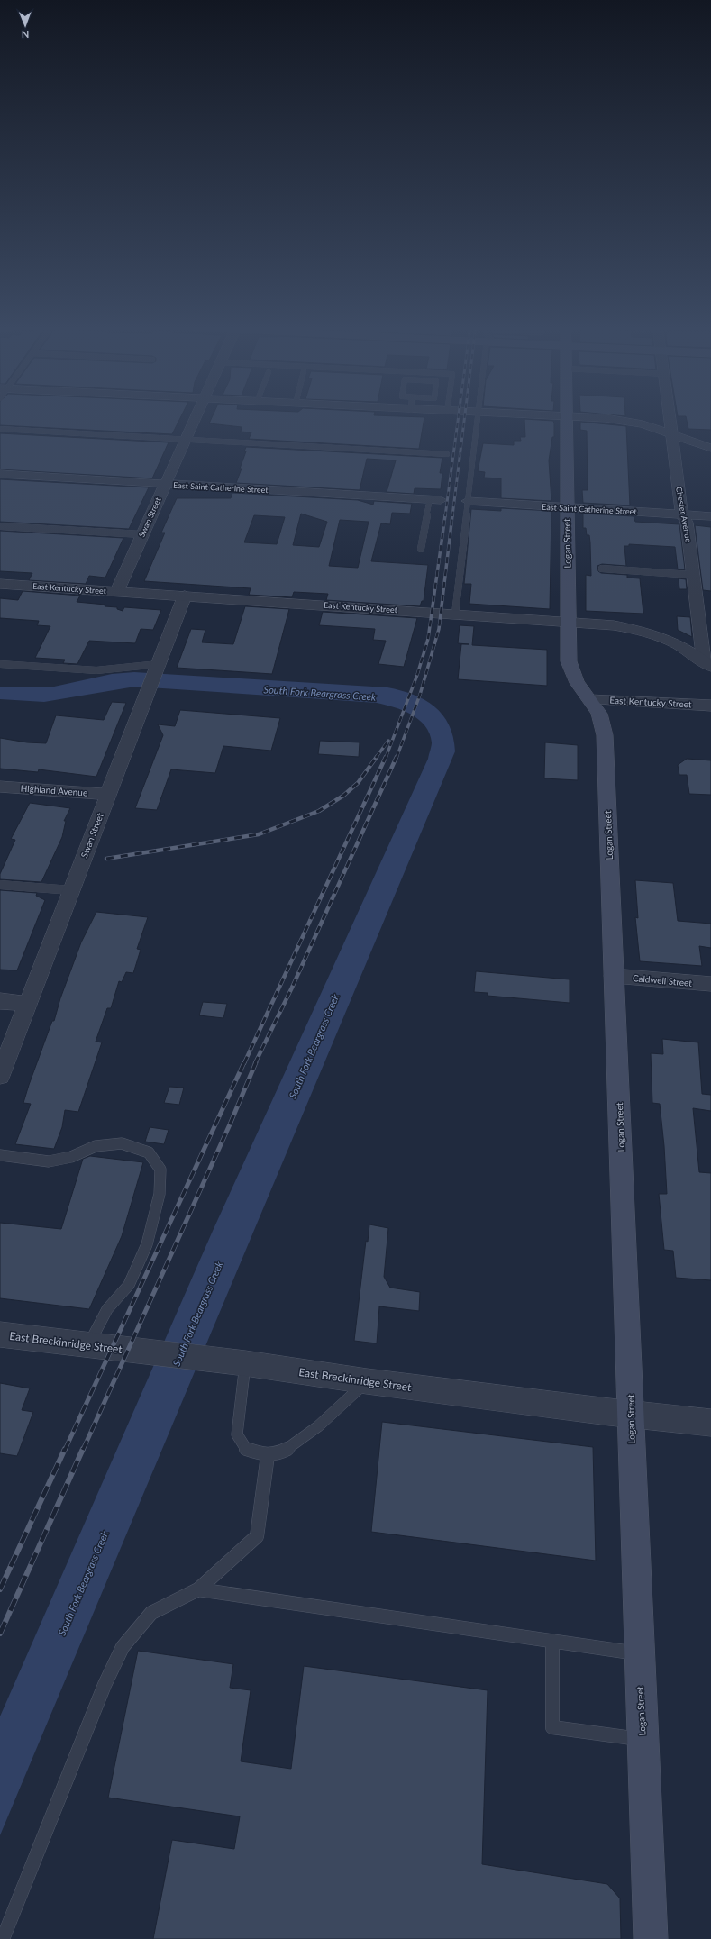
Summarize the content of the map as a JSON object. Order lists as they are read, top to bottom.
{
  "streets": {
    "main road": ["Logan Street"],
    "street": [
      "East Saint Catherine Street",
      "Chester Avenue",
      "Swan Street",
      "East Kentucky Street",
      "Highland Avenue",
      "Caldwell Street",
      "East Breckinridge Street"
    ]
  },
  "crossings": [
    ["East Saint Catherine Street", "Chester Avenue"],
    ["East Saint Catherine Street", "Swan Street"],
    ["East Saint Catherine Street", "Logan Street"],
    ["Chester Avenue", "East Kentucky Street"],
    ["Swan Street", "East Kentucky Street"],
    ["Swan Street", "Highland Avenue"],
    ["Logan Street", "East Kentucky Street"],
    ["Logan Street", "Caldwell Street"],
    ["Logan Street", "East Breckinridge Street"]
  ],
  "water": ["South Fork Beargrass Creek"],
  "north": "bottom"
}
